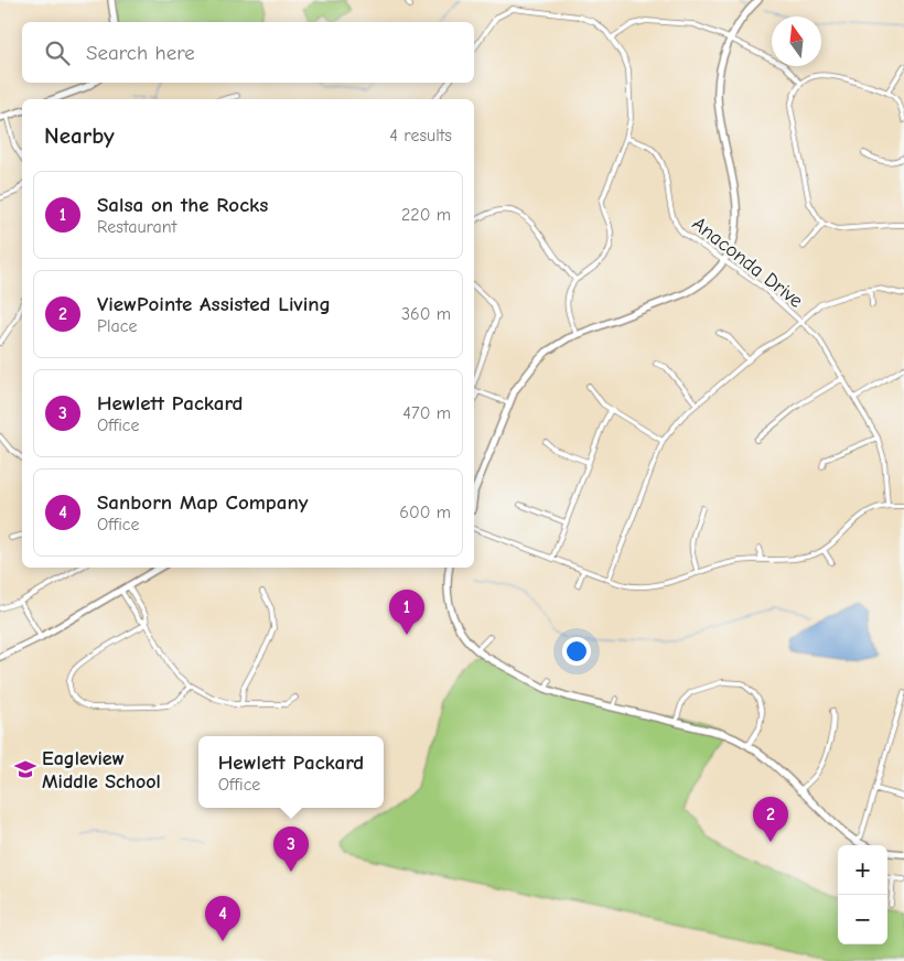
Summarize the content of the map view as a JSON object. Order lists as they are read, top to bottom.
{
  "streets": {
    "street": ["Anaconda Drive"]
  },
  "places": {
    "school or university": ["Eagleview Middle School"]
  },
  "north": "top",
  "page": {
    "search": "Search here",
    "heading": ["Nearby", "4 results"],
    "list": [
      {
        "mark": "1",
        "name": "Salsa on the Rocks",
        "note": "Restaurant",
        "value": "220 m"
      },
      {
        "mark": "2",
        "name": "ViewPointe Assisted Living",
        "note": "Place",
        "value": "360 m"
      },
      {
        "mark": "3",
        "name": "Hewlett Packard",
        "note": "Office",
        "value": "470 m"
      },
      {
        "mark": "4",
        "name": "Sanborn Map Company",
        "note": "Office",
        "value": "600 m"
      }
    ],
    "pins": [
      "1",
      "2",
      "3",
      "4"
    ],
    "popup": ["Hewlett Packard", "Office"],
    "map_buttons": ["+", "−"]
  }
}
